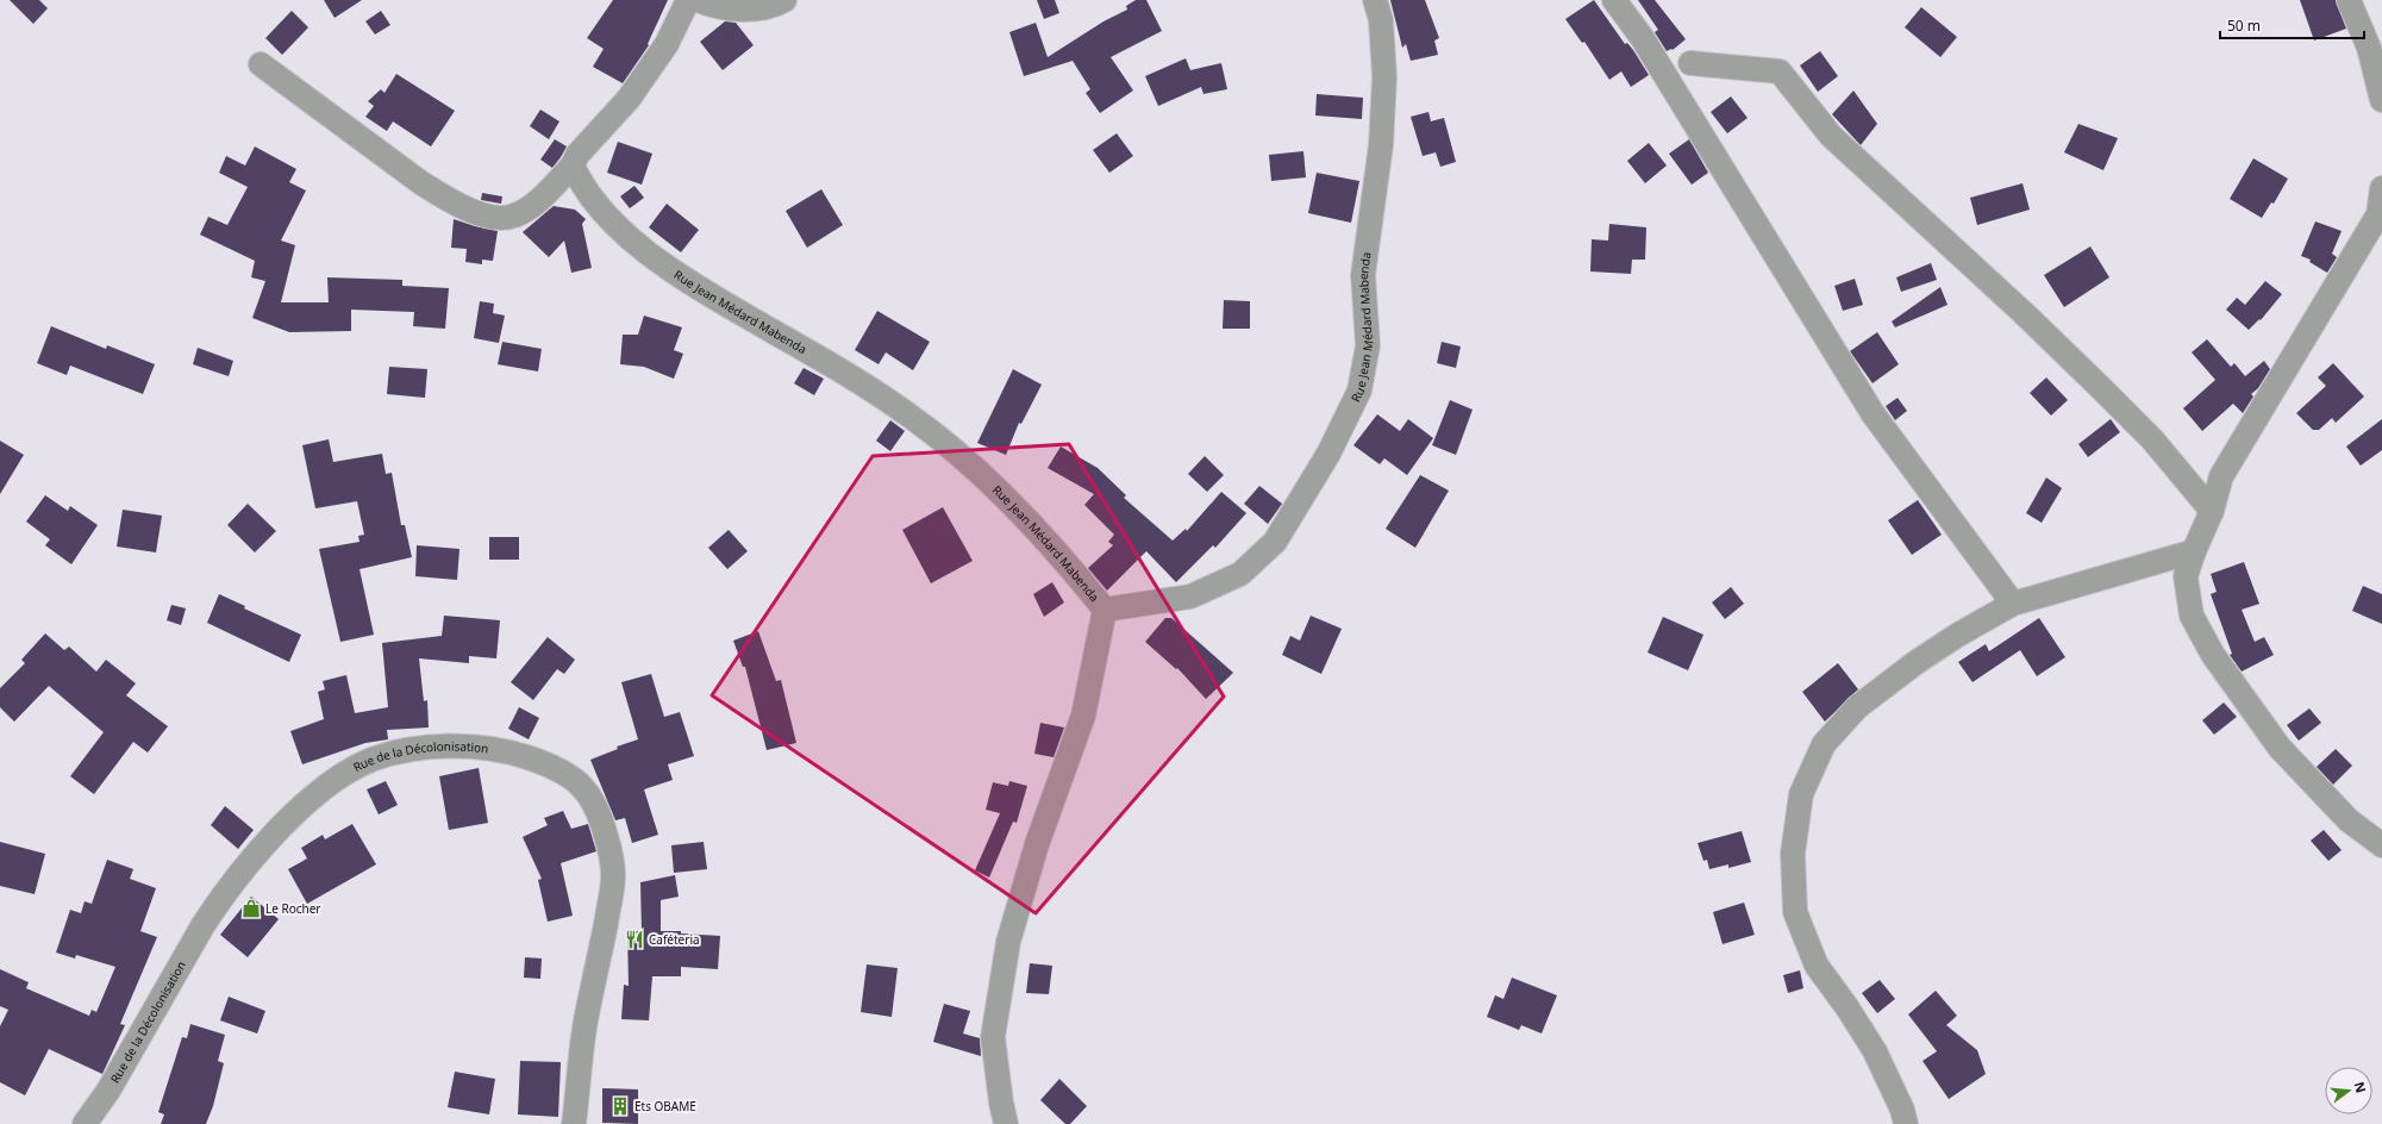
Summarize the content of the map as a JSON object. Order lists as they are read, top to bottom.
{
  "streets": {
    "street": ["Rue Jean Médard Mabenda", "Rue de la Décolonisation"]
  },
  "places": {
    "shop": ["Le Rocher"],
    "restaurant": ["Caféteria"],
    "building": ["Ets OBAME"]
  },
  "scale_bar": "50 m",
  "north": "right"
}
